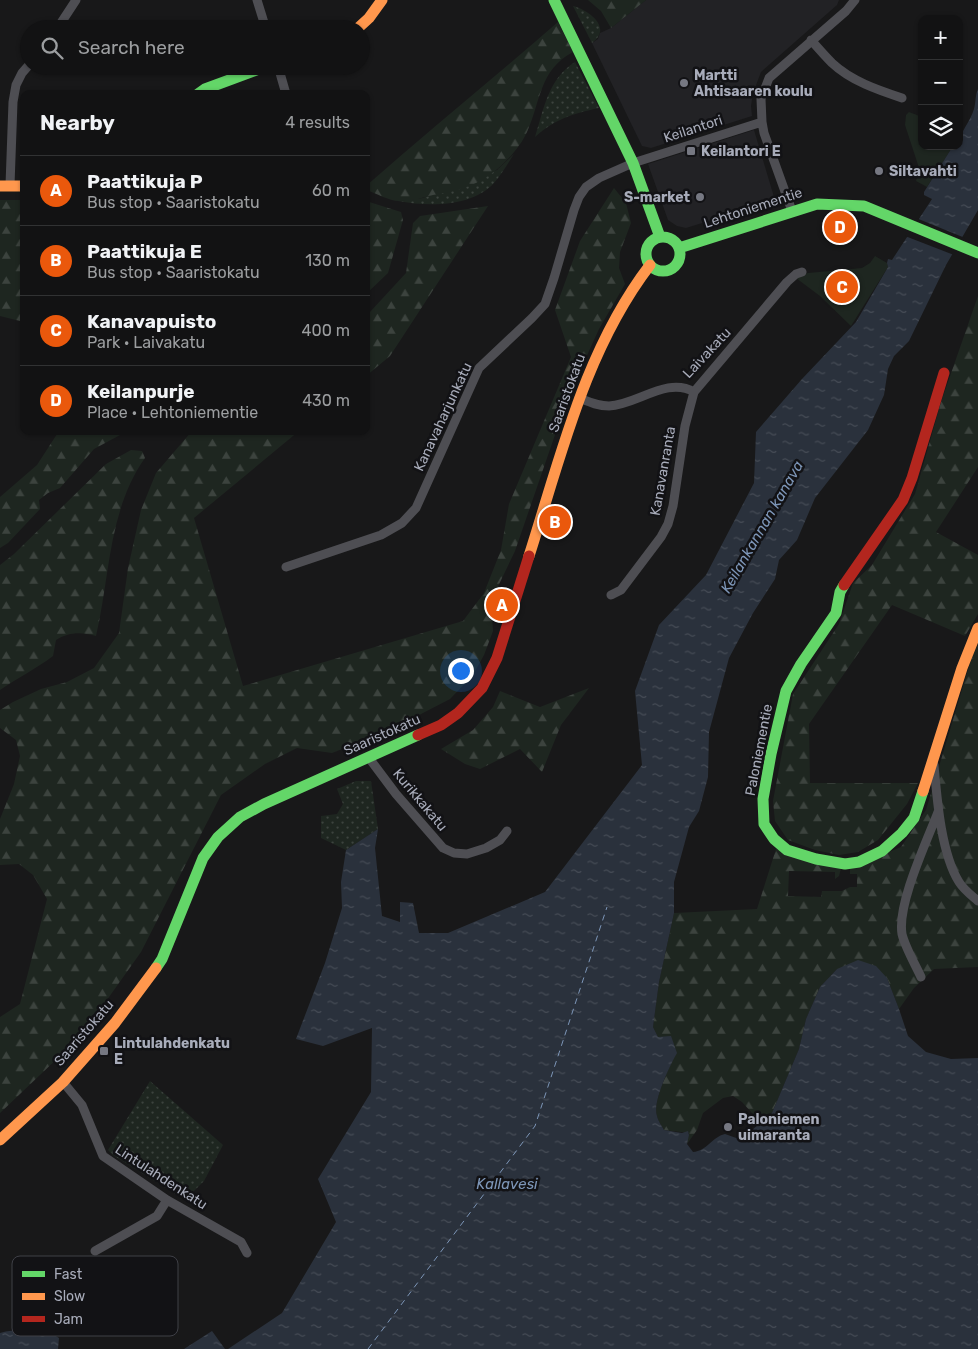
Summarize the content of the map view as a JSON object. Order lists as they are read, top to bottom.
{
  "streets": {
    "main road": ["Lehtoniementie", "Saaristokatu", "Paloniementie"],
    "street": [
      "Keilantori",
      "Laivakatu",
      "Kanavaharjunkatu",
      "Kanavanranta",
      "Kurikkakatu",
      "Lintulahdenkatu"
    ]
  },
  "crossings": [
    ["Keilantori", "Kanavaharjunkatu"],
    ["Lehtoniementie", "Saaristokatu"],
    ["Laivakatu", "Saaristokatu"],
    ["Laivakatu", "Kanavanranta"],
    ["Saaristokatu", "Kurikkakatu"],
    ["Saaristokatu", "Lintulahdenkatu"]
  ],
  "water": ["Keilankannan kanava", "Kallavesi"],
  "places": {
    "other": [
      "Martti Ahtisaaren koulu",
      "Siltavahti",
      "S-market",
      "Paloniemen uimaranta"
    ],
    "transit": ["Keilantori E", "Lintulahdenkatu E"]
  },
  "legend": ["Fast", "Slow", "Jam"],
  "page": {
    "map_buttons": ["+", "−"],
    "search": "Search here",
    "heading": ["Nearby", "4 results"],
    "list": [
      {
        "mark": "A",
        "name": "Paattikuja P",
        "note": "Bus stop · Saaristokatu",
        "value": "60 m"
      },
      {
        "mark": "B",
        "name": "Paattikuja E",
        "note": "Bus stop · Saaristokatu",
        "value": "130 m"
      },
      {
        "mark": "C",
        "name": "Kanavapuisto",
        "note": "Park · Laivakatu",
        "value": "400 m"
      },
      {
        "mark": "D",
        "name": "Keilanpurje",
        "note": "Place · Lehtoniementie",
        "value": "430 m"
      }
    ],
    "pins": [
      "D",
      "C",
      "B",
      "A"
    ]
  }
}
